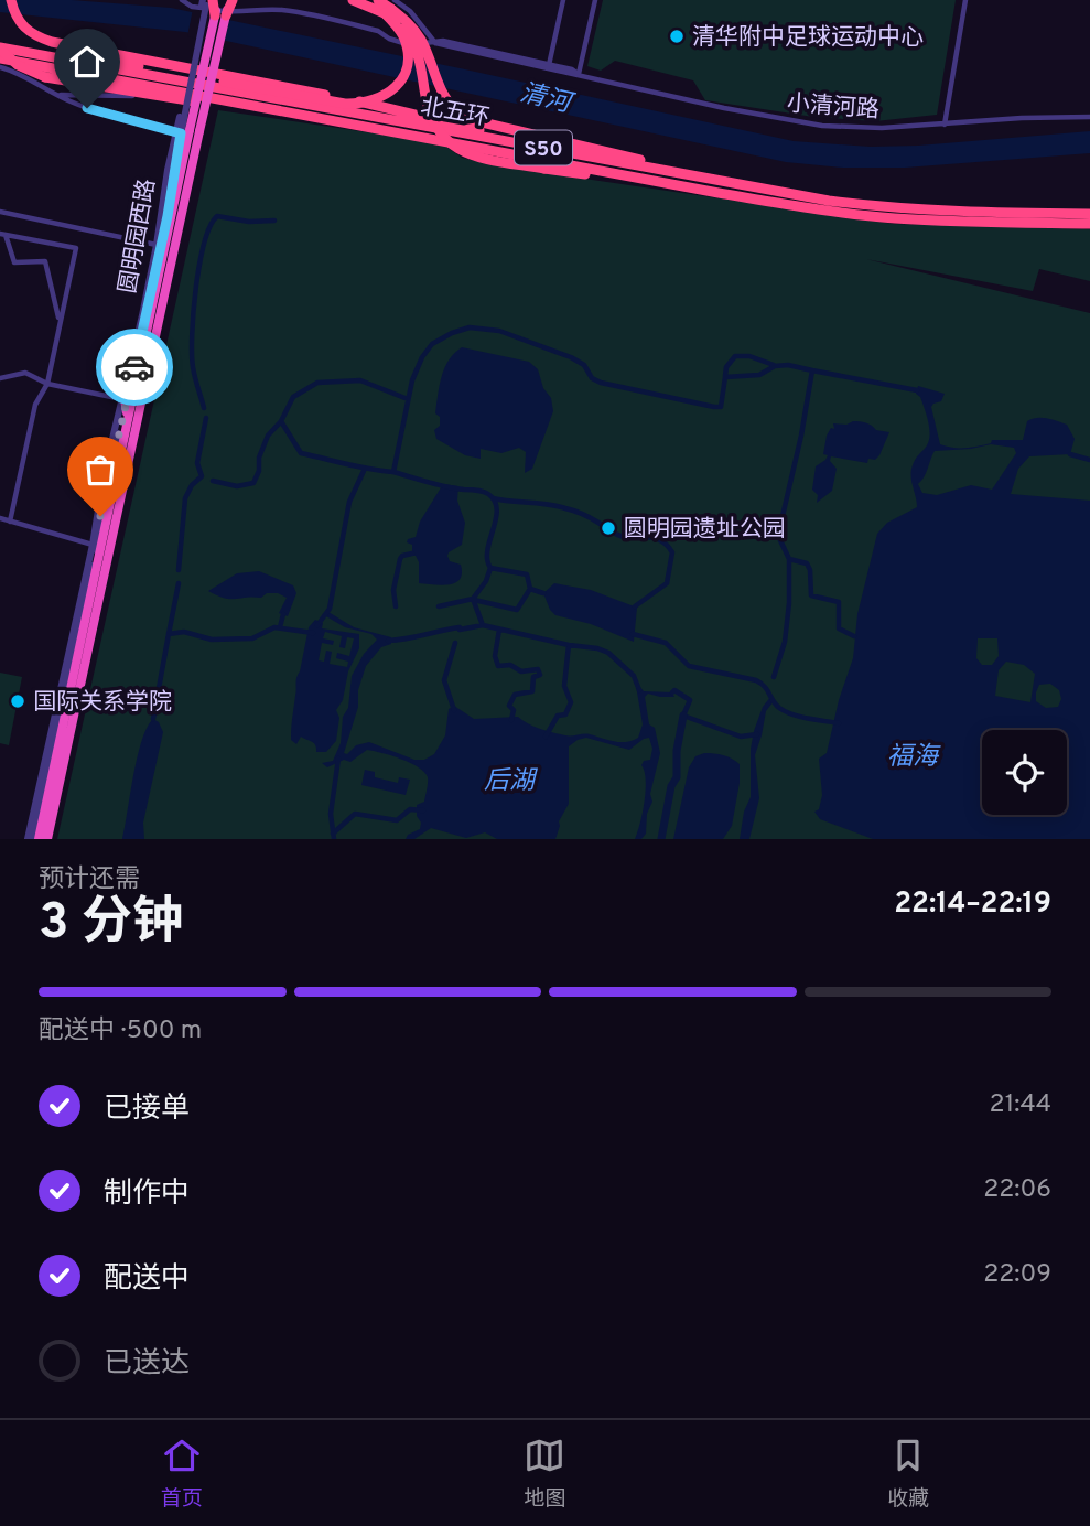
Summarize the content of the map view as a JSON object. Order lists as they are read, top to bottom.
{
  "streets": {
    "highway": ["北五环", "S50", "圆明园西路"],
    "street": ["小清河路"]
  },
  "water": ["清河", "福海", "后湖"],
  "places": ["清华附中足球运动中心", "圆明园遗址公园", "国际关系学院"],
  "page": {
    "heading": ["3 分钟", "预计还需", "22:14–22:19"],
    "bar": "配送中 · 500 m",
    "list": [
      ["已接单", "21:44"],
      ["制作中", "22:06"],
      ["配送中", "22:09"],
      "已送达"
    ],
    "tabs": ["首页", "地图", "收藏"]
  }
}
